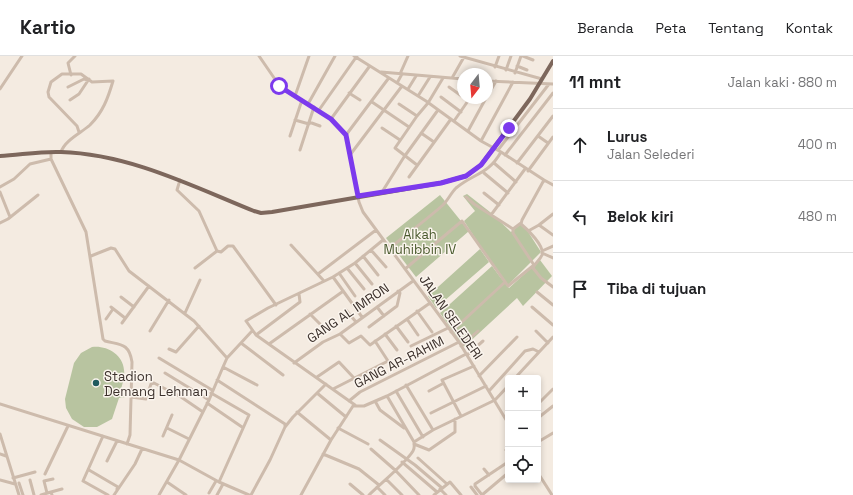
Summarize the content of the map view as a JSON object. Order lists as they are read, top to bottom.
{
  "streets": {
    "street": ["GANG AL IMRON", "JALAN SELEDERI", "GANG AR-RAHIM"]
  },
  "crossings": [
    ["GANG AL IMRON", "JALAN SELEDERI"],
    ["JALAN SELEDERI", "GANG AR-RAHIM"]
  ],
  "parks": ["Alkah Muhibbin IV"],
  "places": ["Stadion Demang Lehman"],
  "north": "bottom",
  "page": {
    "header": "Kartio",
    "nav": [
      "Beranda",
      "Peta",
      "Tentang",
      "Kontak"
    ],
    "heading": ["11 mnt", "Jalan kaki · 880 m"],
    "list": [
      ["Lurus", "Jalan Selederi", "400 m"],
      ["Belok kiri", "480 m"],
      "Tiba di tujuan"
    ],
    "map_buttons": ["+", "−"]
  }
}
